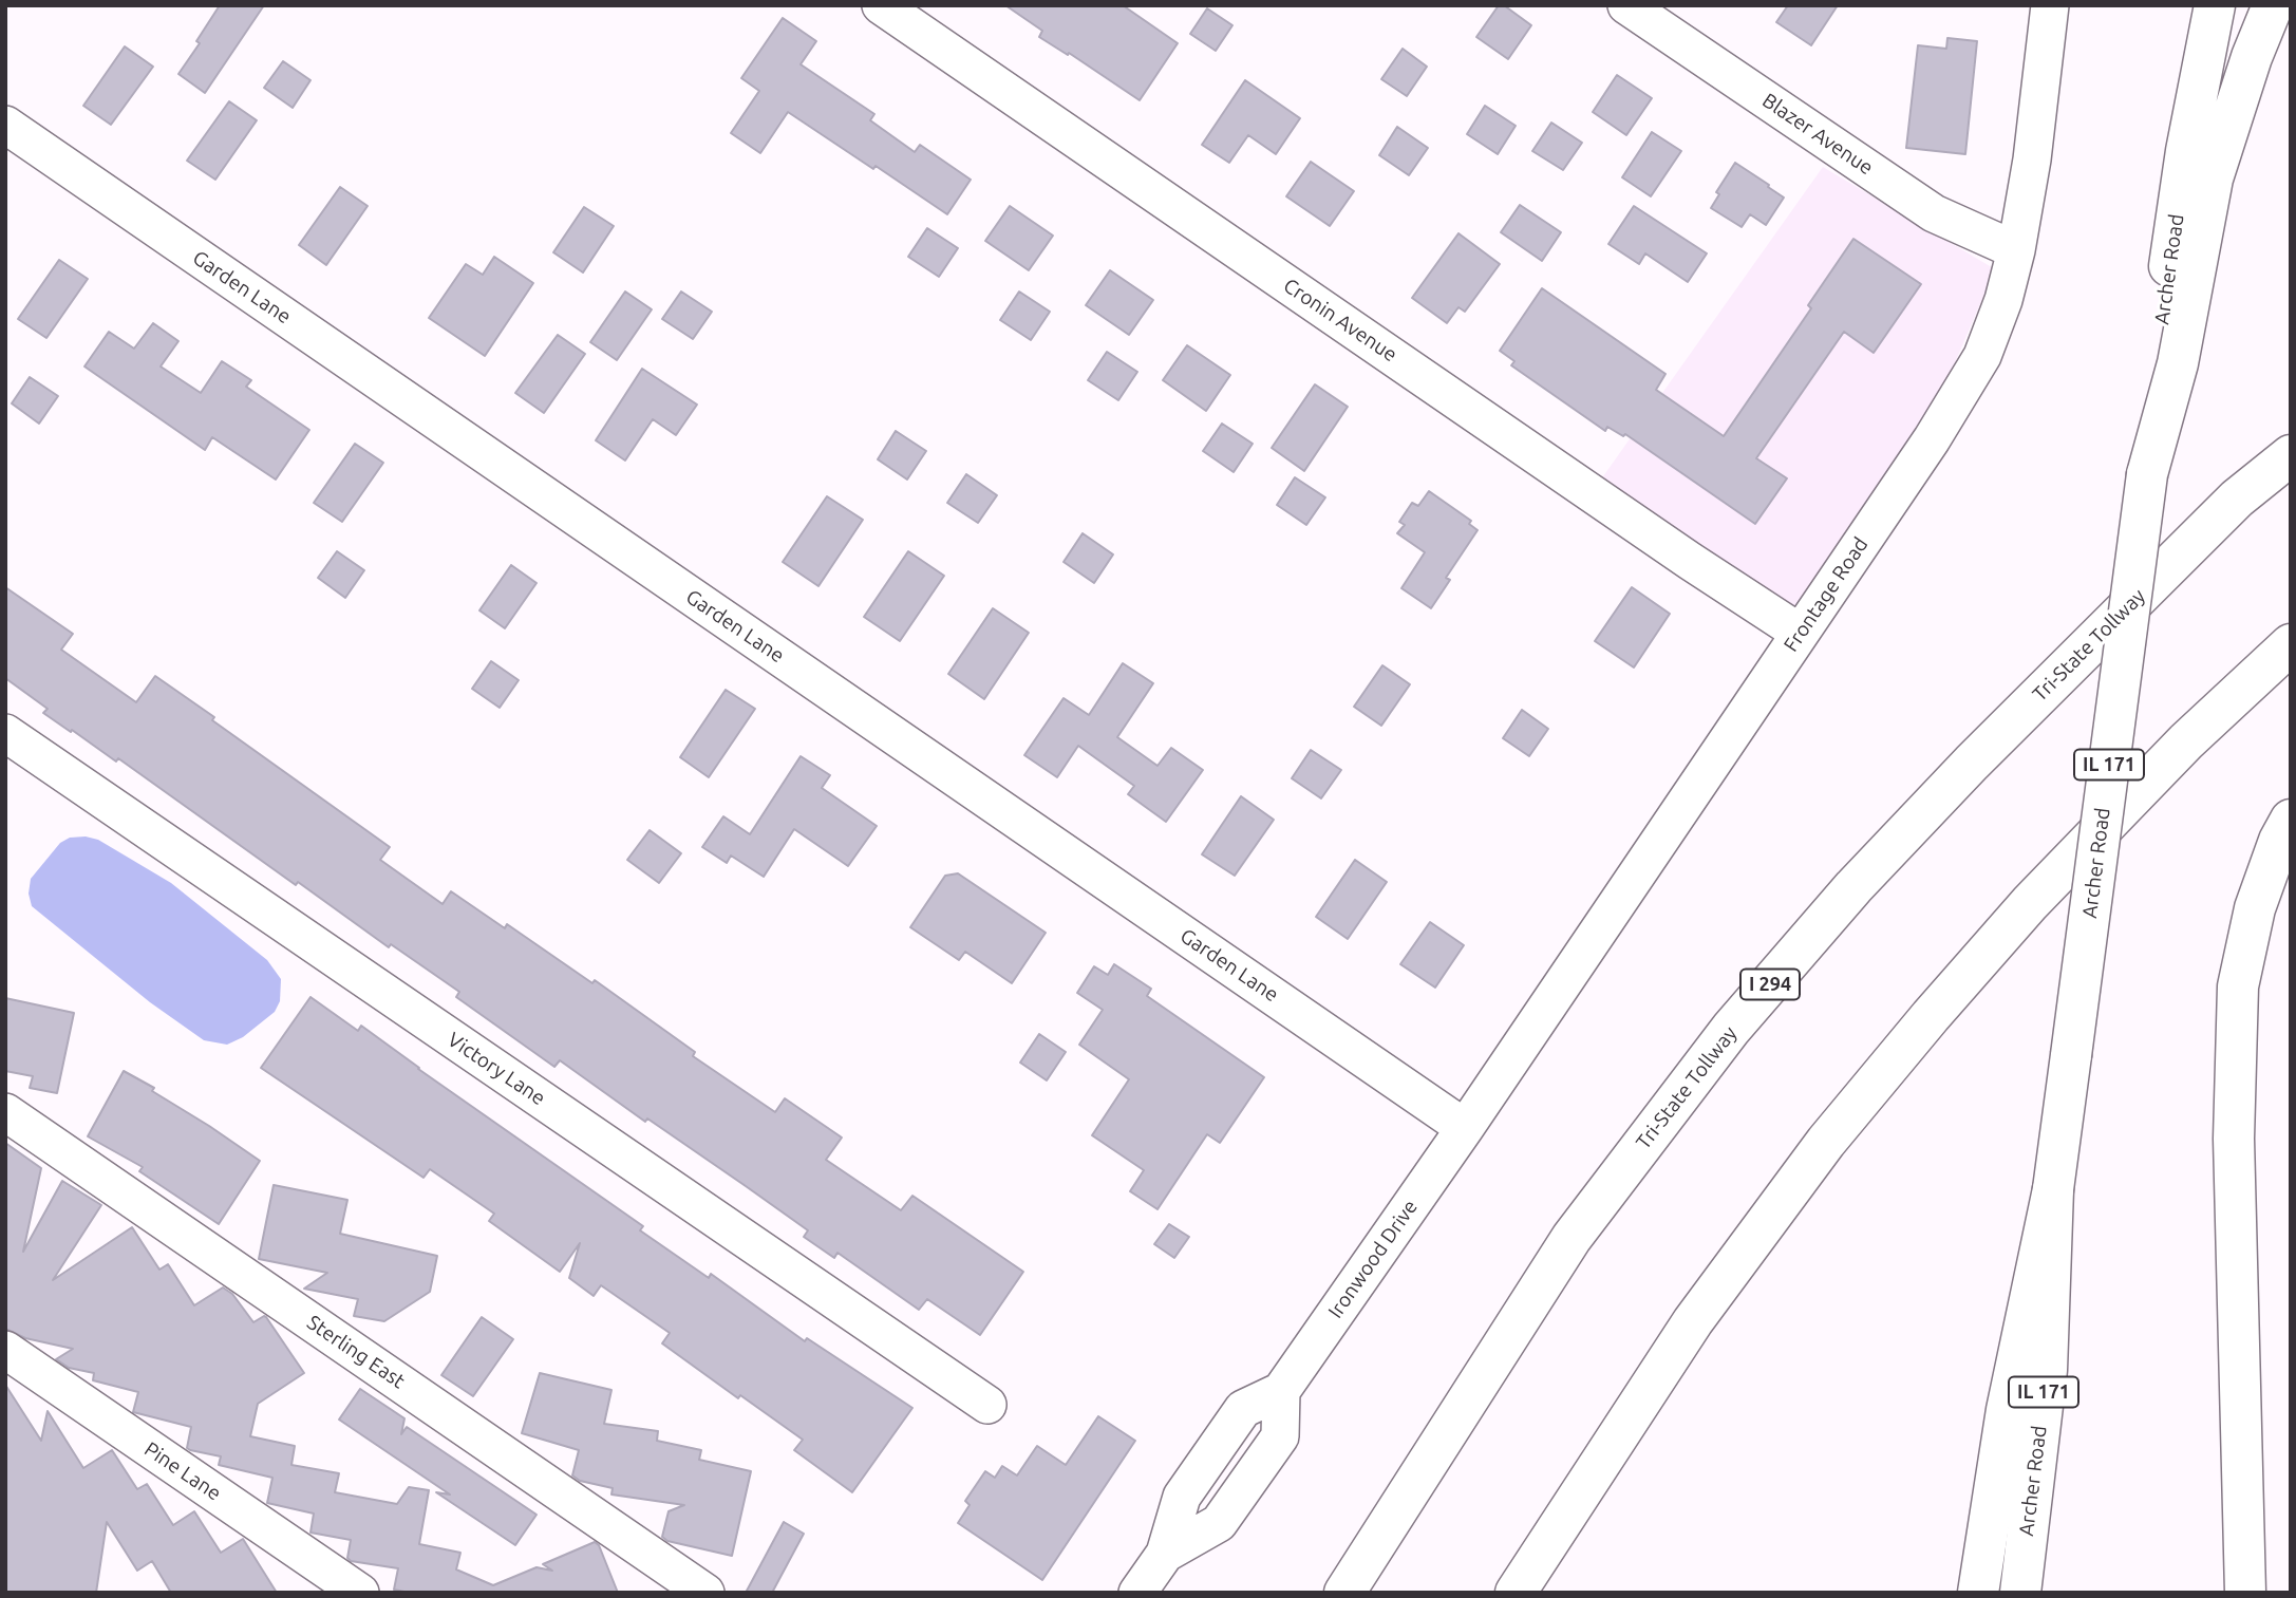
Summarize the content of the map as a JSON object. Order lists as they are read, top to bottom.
{
  "streets": {
    "main road": [
      "Archer Road",
      "Tri-State Tollway",
      "IL 171",
      "I 294"
    ],
    "street": [
      "Blazer Avenue",
      "Garden Lane",
      "Cronin Avenue",
      "Frontage Road",
      "Victory Lane",
      "Ironwood Drive",
      "Sterling East",
      "Pine Lane"
    ]
  },
  "crossings": [
    ["Blazer Avenue", "Frontage Road"],
    ["Garden Lane", "Frontage Road"],
    ["Garden Lane", "Ironwood Drive"],
    ["Cronin Avenue", "Frontage Road"],
    ["Frontage Road", "Ironwood Drive"]
  ]
}
